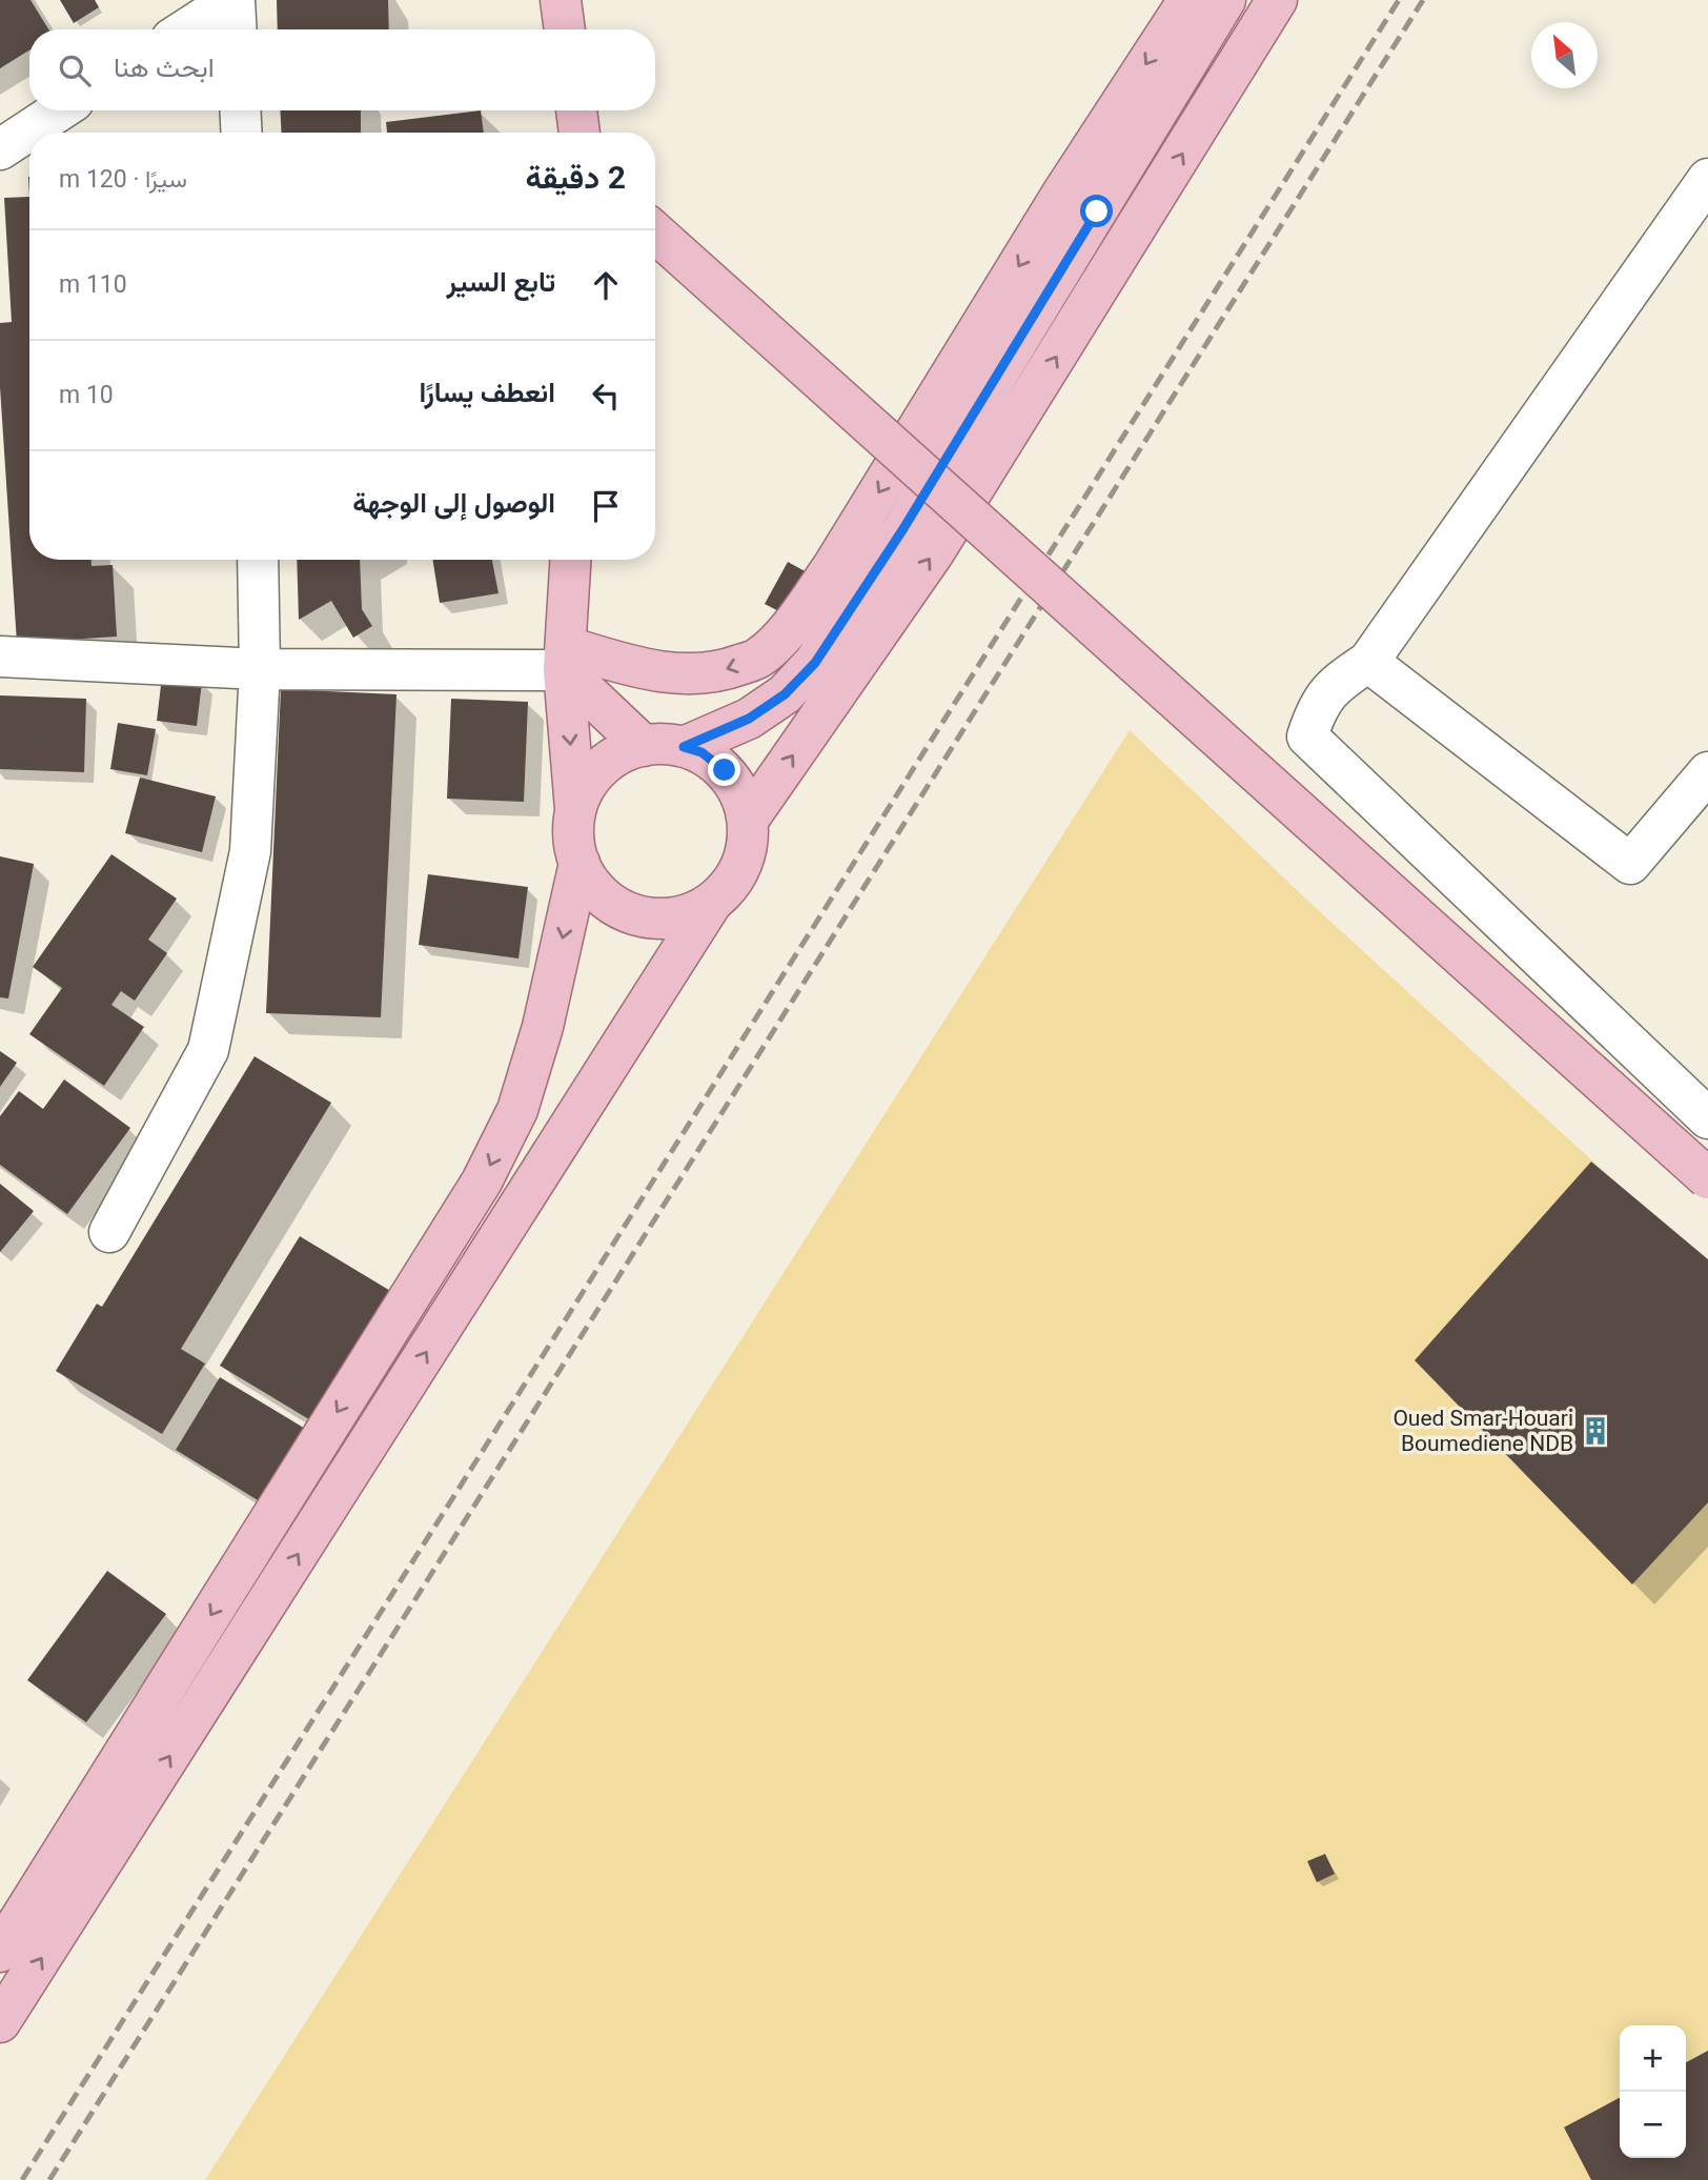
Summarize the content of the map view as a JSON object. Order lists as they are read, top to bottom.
{
  "places": {
    "building": ["Oued Smar-Houari Boumediene NDB"]
  },
  "north": "top left",
  "page": {
    "search": "ابحث هنا",
    "heading": ["2 دقيقة", "سيرًا · 120 m"],
    "list": [
      ["تابع السير", "110 m"],
      ["انعطف يسارًا", "10 m"],
      "الوصول إلى الوجهة"
    ],
    "map_buttons": ["+", "−"]
  }
}
